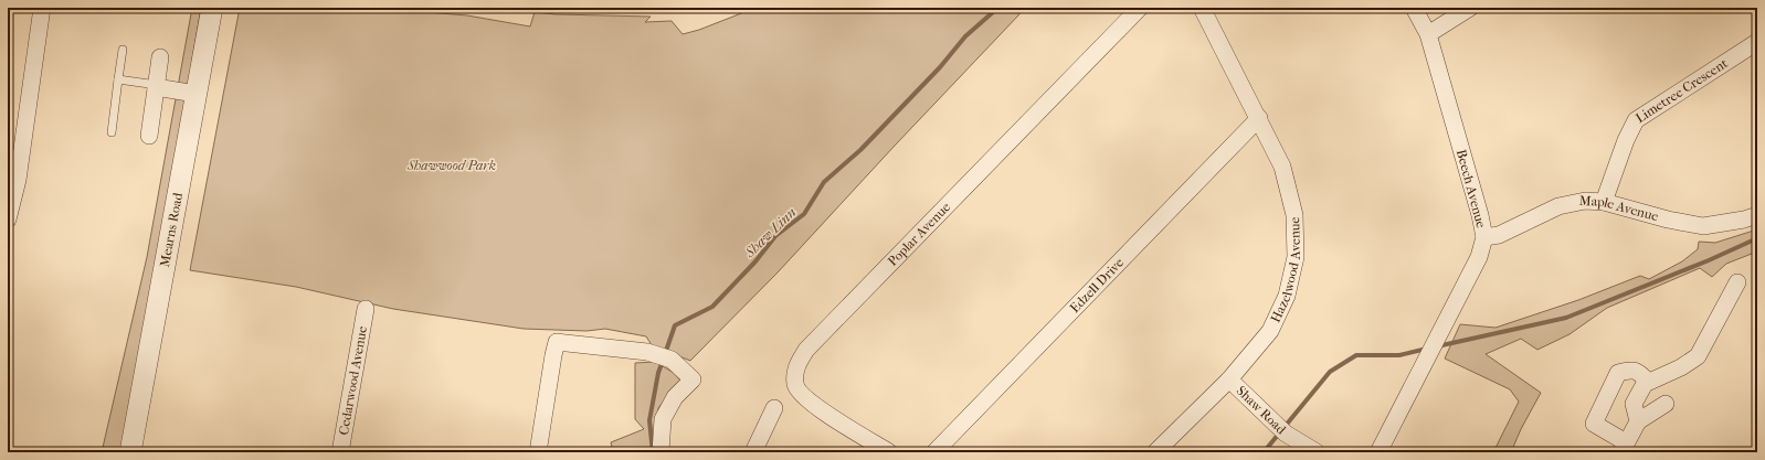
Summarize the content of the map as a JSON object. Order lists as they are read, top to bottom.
{
  "streets": {
    "street": [
      "Limetree Crescent",
      "Beech Avenue",
      "Maple Avenue",
      "Mearns Road",
      "Poplar Avenue",
      "Hazelwood Avenue",
      "Edzell Drive",
      "Cedarwood Avenue",
      "Shaw Road"
    ]
  },
  "crossings": [
    ["Limetree Crescent", "Maple Avenue"],
    ["Beech Avenue", "Maple Avenue"],
    ["Hazelwood Avenue", "Edzell Drive"],
    ["Hazelwood Avenue", "Shaw Road"]
  ],
  "water": ["Shaw Linn"],
  "parks": ["Shawwood Park"]
}
